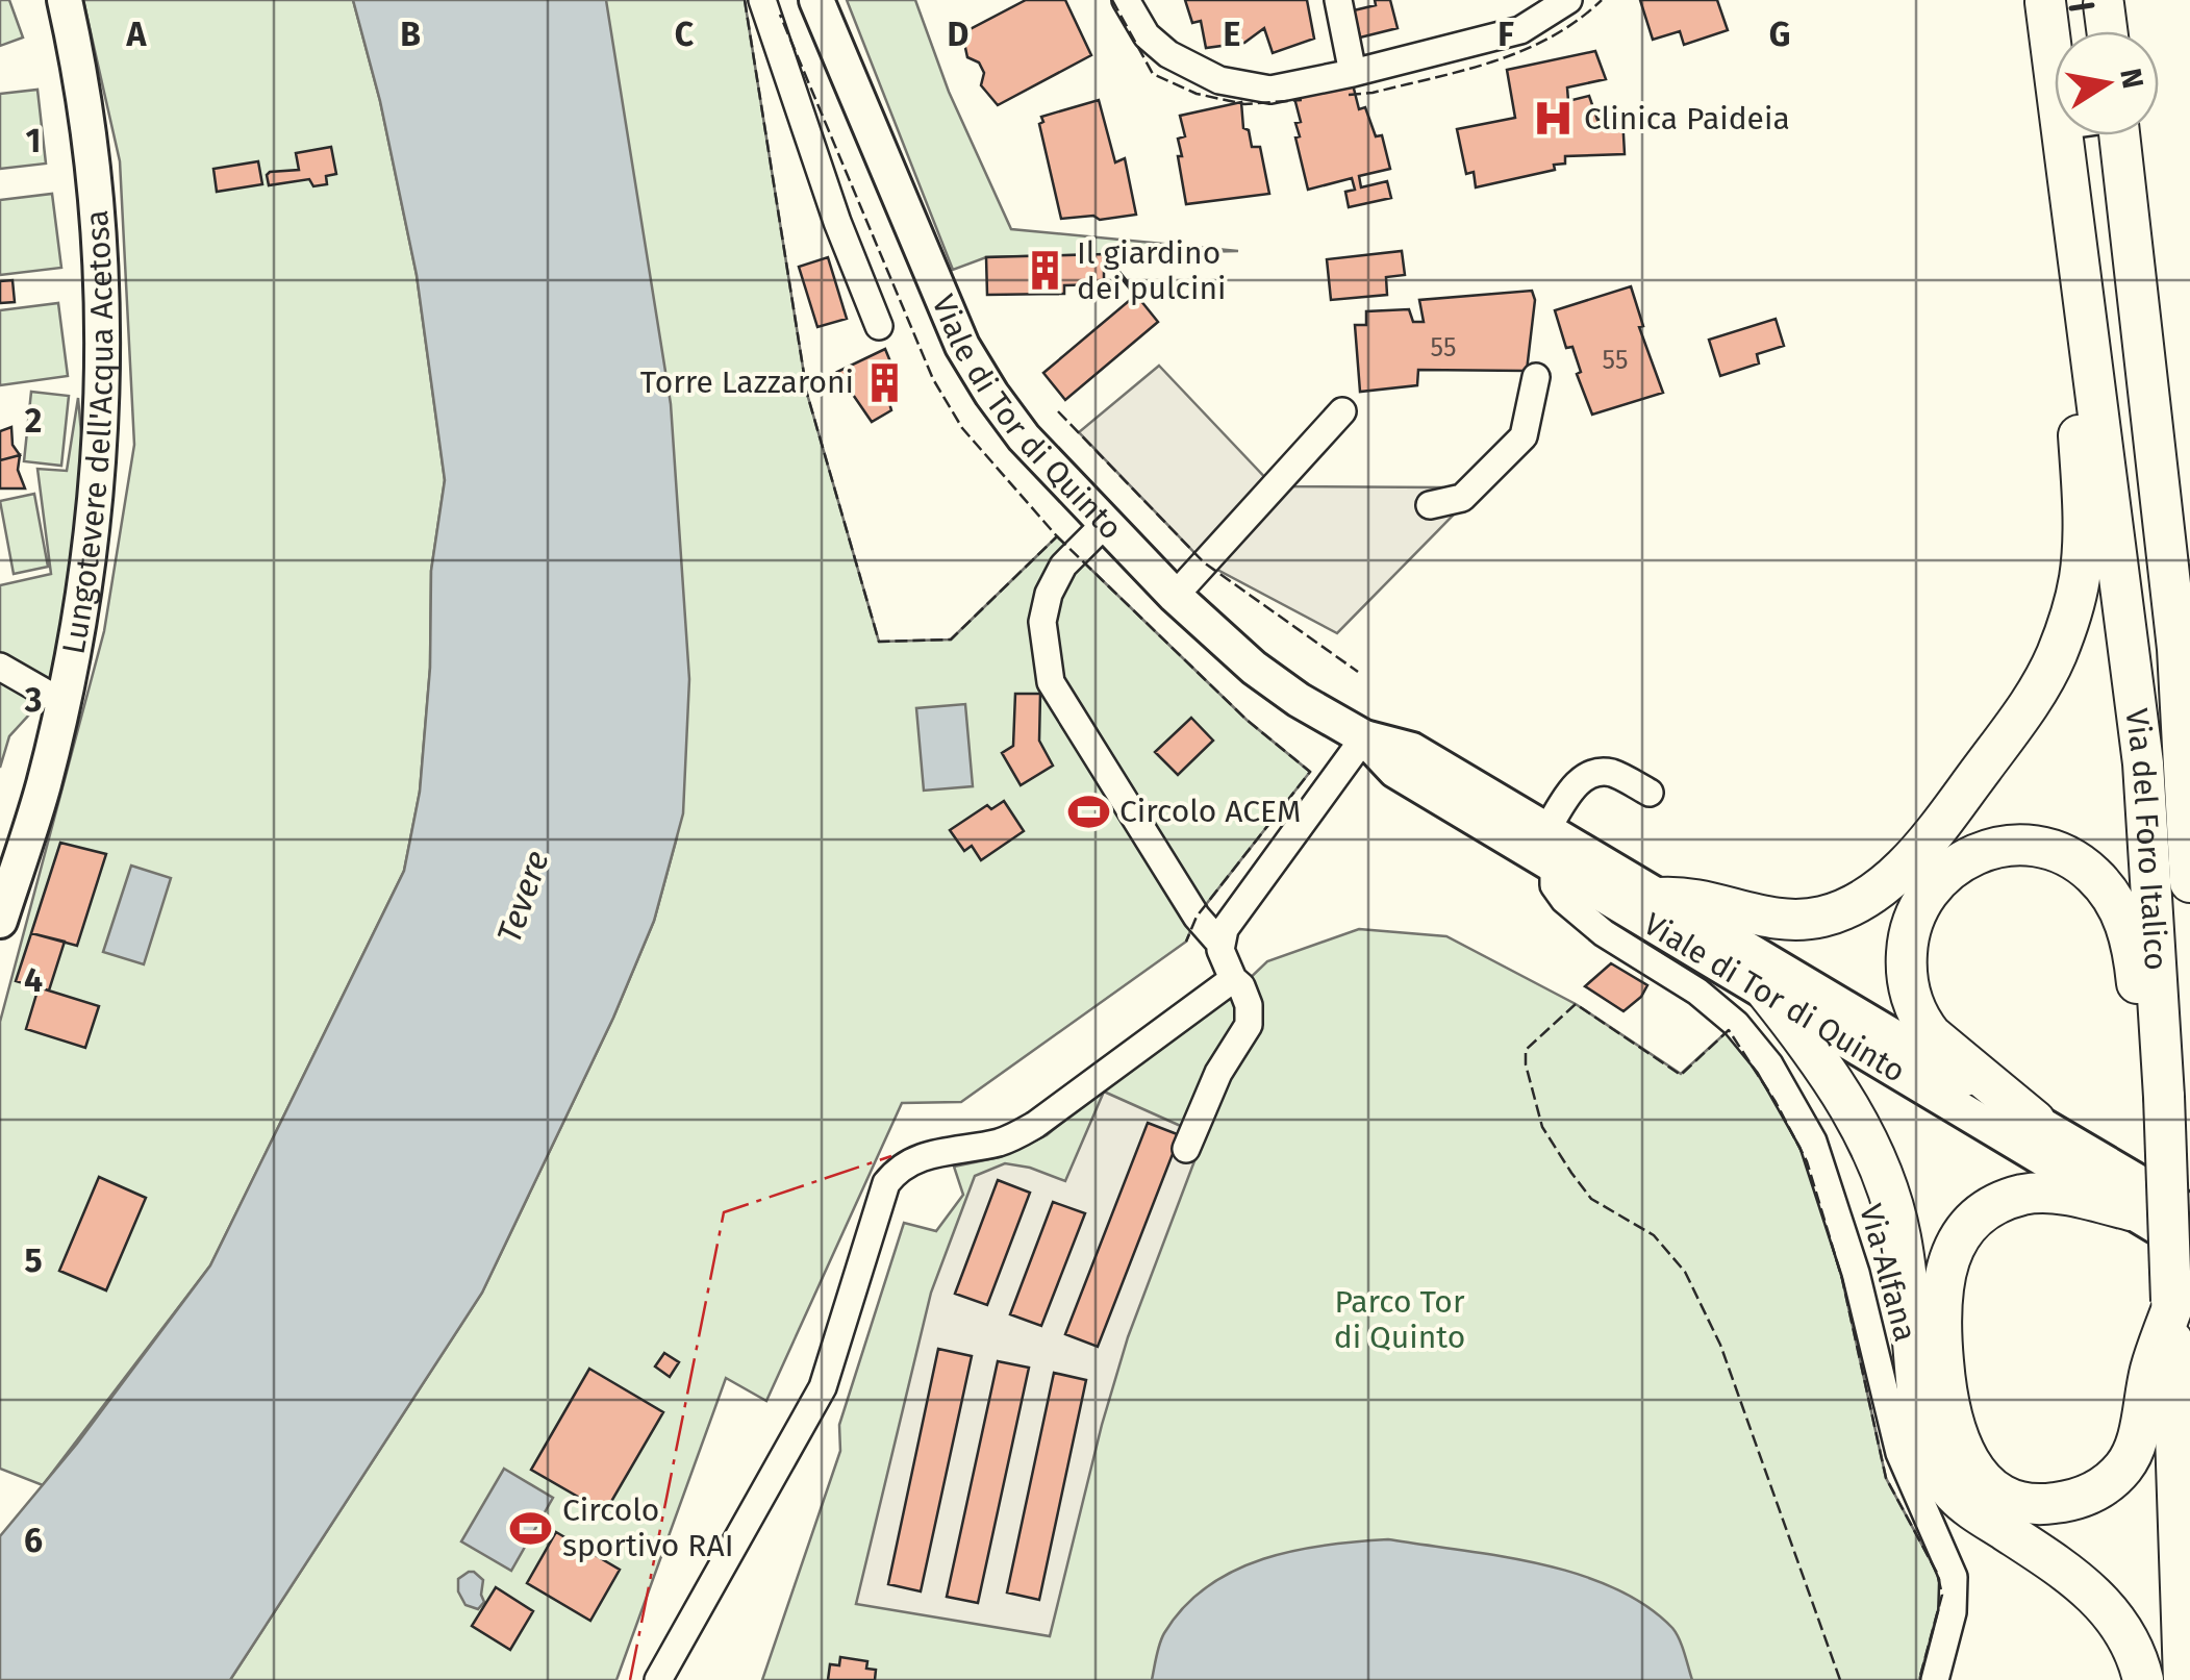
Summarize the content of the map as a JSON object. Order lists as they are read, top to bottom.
{
  "streets": {
    "highway": ["Via del Foro Italico"],
    "main road": ["Viale di Tor di Quinto", "Lungotevere dell'Acqua Acetosa"],
    "street": ["Via Alfana"]
  },
  "crossings": [
    ["Viale di Tor di Quinto", "Via Alfana"]
  ],
  "water": ["Tevere"],
  "parks": ["Parco Tor di Quinto"],
  "places": {
    "hospital": ["Clinica Paideia"],
    "building": ["Il giardino dei pulcini", "Torre Lazzaroni"],
    "sports": ["Circolo ACEM", "Circolo sportivo RAI"]
  },
  "house_numbers": ["55", "55"],
  "north": "right",
  "grid": {
    "columns": [
      "A",
      "B",
      "C",
      "D",
      "E",
      "F",
      "G"
    ],
    "rows": [
      "1",
      "2",
      "3",
      "4",
      "5",
      "6"
    ]
  }
}
